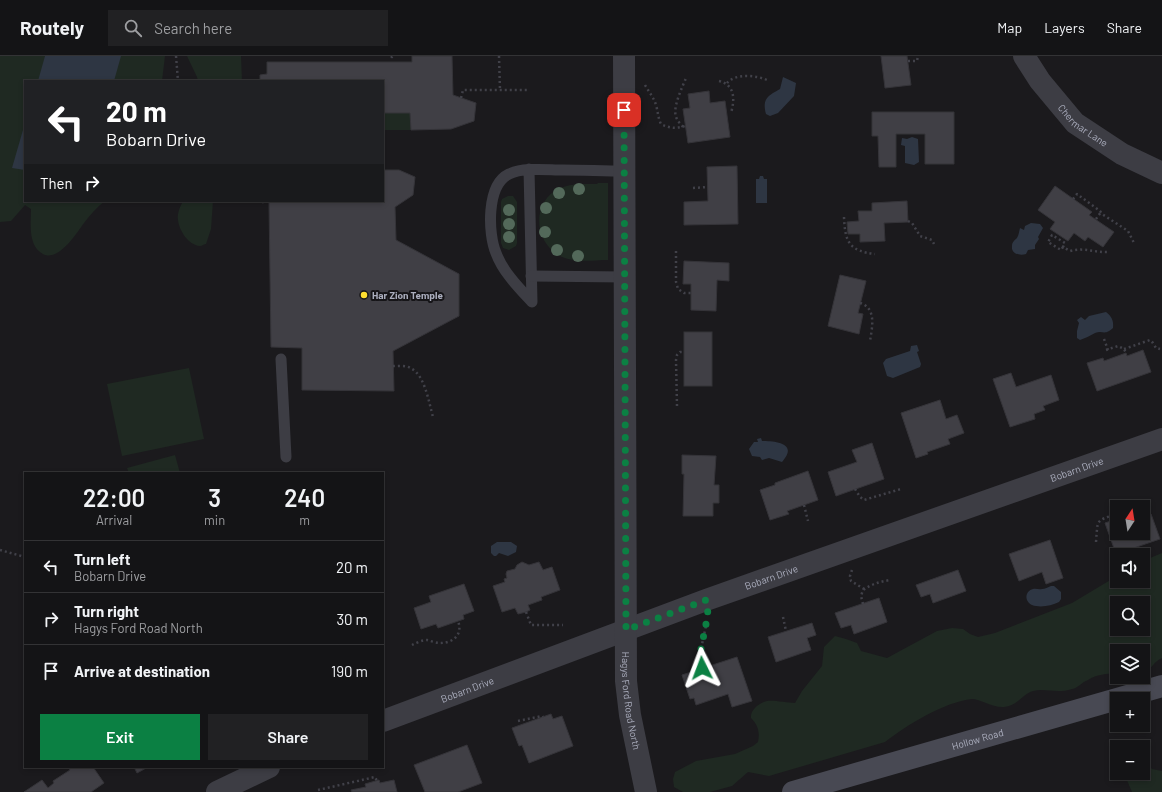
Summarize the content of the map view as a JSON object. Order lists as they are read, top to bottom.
{
  "streets": {
    "main road": ["Hollow Road"],
    "street": ["Chermar Lane", "Bobarn Drive", "Hagys Ford Road North"]
  },
  "crossings": [
    ["Bobarn Drive", "Hagys Ford Road North"]
  ],
  "places": ["Har Zion Temple"],
  "north": "top",
  "page": {
    "header": "Routely",
    "search": "Search here",
    "nav": ["Map", "Layers", "Share"],
    "turn": ["20 m", "Bobarn Drive"],
    "then": "Then",
    "eta": [
      "22:00",
      "Arrival",
      "3",
      "min",
      "240",
      "m"
    ],
    "map_buttons": ["+", "−"],
    "list": [
      {
        "name": "Turn left",
        "note": "Bobarn Drive",
        "value": "20 m"
      },
      {
        "name": "Turn right",
        "note": "Hagys Ford Road North",
        "value": "30 m"
      },
      {
        "name": "Arrive at destination",
        "value": "190 m"
      }
    ],
    "buttons": ["Exit", "Share"]
  }
}
